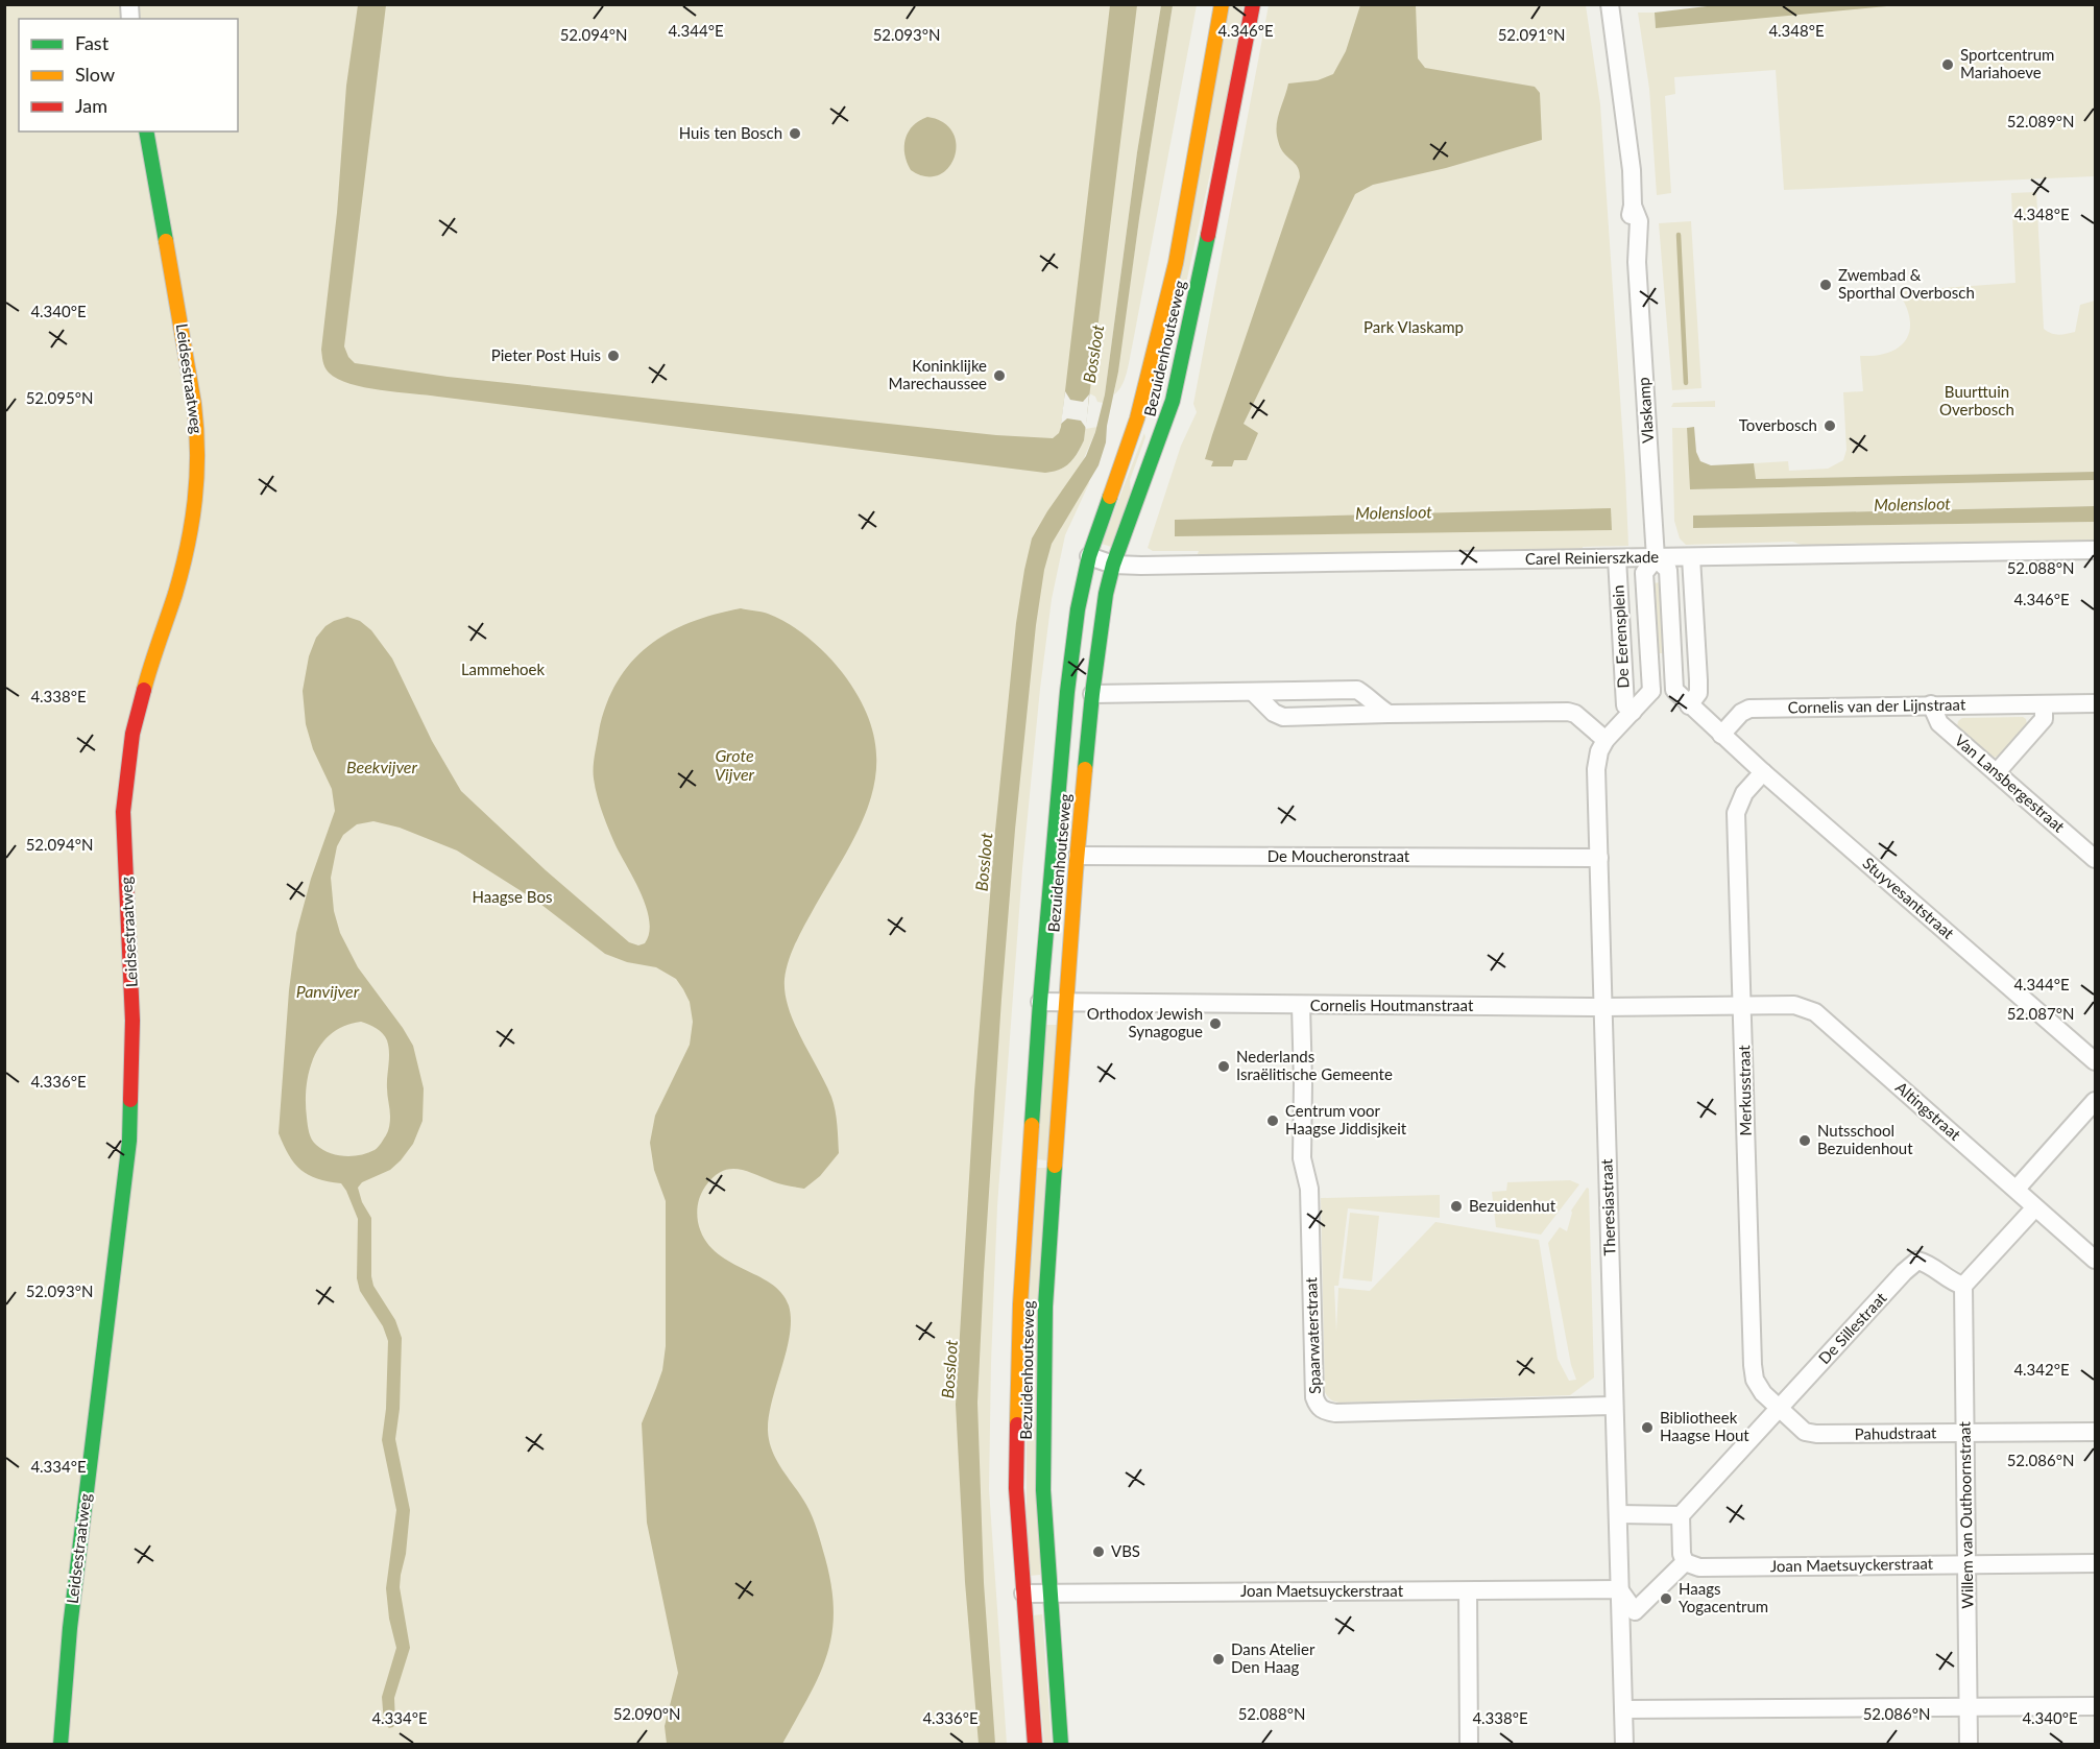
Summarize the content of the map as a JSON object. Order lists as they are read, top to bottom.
{
  "streets": {
    "main road": ["Bezuidenhoutseweg", "Leidsestraatweg"],
    "street": [
      "Vlaskamp",
      "Carel Reinierszkade",
      "De Eerensplein",
      "Cornelis van der Lijnstraat",
      "Van Lansbergestraat",
      "De Moucheronstraat",
      "Stuyvesantstraat",
      "Cornelis Houtmanstraat",
      "Merkusstraat",
      "Altingstraat",
      "Theresiastraat",
      "De Sillestraat",
      "Spaarwaterstraat",
      "Pahudstraat",
      "Willem van Outhoornstraat",
      "Joan Maetsuyckerstraat"
    ]
  },
  "crossings": [
    ["Bezuidenhoutseweg", "Carel Reinierszkade"],
    ["Bezuidenhoutseweg", "De Moucheronstraat"],
    ["Bezuidenhoutseweg", "Cornelis Houtmanstraat"],
    ["Bezuidenhoutseweg", "Joan Maetsuyckerstraat"],
    ["Vlaskamp", "Carel Reinierszkade"],
    ["Vlaskamp", "De Eerensplein"],
    ["Carel Reinierszkade", "De Eerensplein"],
    ["De Eerensplein", "Theresiastraat"],
    ["Cornelis van der Lijnstraat", "Van Lansbergestraat"],
    ["Cornelis van der Lijnstraat", "Stuyvesantstraat"],
    ["De Moucheronstraat", "Theresiastraat"],
    ["Stuyvesantstraat", "Merkusstraat"],
    ["Cornelis Houtmanstraat", "Merkusstraat"],
    ["Cornelis Houtmanstraat", "Altingstraat"],
    ["Cornelis Houtmanstraat", "Theresiastraat"],
    ["Cornelis Houtmanstraat", "Spaarwaterstraat"],
    ["Merkusstraat", "Altingstraat"],
    ["Merkusstraat", "De Sillestraat"],
    ["Merkusstraat", "Pahudstraat"],
    ["Theresiastraat", "Spaarwaterstraat"],
    ["Theresiastraat", "Joan Maetsuyckerstraat"],
    ["De Sillestraat", "Pahudstraat"],
    ["De Sillestraat", "Willem van Outhoornstraat"],
    ["Pahudstraat", "Willem van Outhoornstraat"],
    ["Willem van Outhoornstraat", "Joan Maetsuyckerstraat"]
  ],
  "water": [
    "Bossloot",
    "Molensloot",
    "Grote Vijver",
    "Beekvijver",
    "Panvijver"
  ],
  "parks": [
    "Park Vlaskamp",
    "Buurttuin Overbosch",
    "Lammehoek",
    "Haagse Bos"
  ],
  "places": [
    "Sportcentrum Mariahoeve",
    "Huis ten Bosch",
    "Zwembad & Sporthal Overbosch",
    "Pieter Post Huis",
    "Koninklijke Marechaussee",
    "Toverbosch",
    "Orthodox Jewish Synagogue",
    "Nederlands Israëlitische Gemeente",
    "Centrum voor Haagse Jiddisjkeit",
    "Nutsschool Bezuidenhout",
    "Bezuidenhut",
    "Bibliotheek Haagse Hout",
    "VBS",
    "Haags Yogacentrum",
    "Dans Atelier Den Haag"
  ],
  "legend": ["Fast", "Slow", "Jam"],
  "coordinates": [
    "4.344°E",
    "4.346°E",
    "4.348°E",
    "52.094°N",
    "52.093°N",
    "52.091°N",
    "52.089°N",
    "4.340°E",
    "52.095°N",
    "52.088°N",
    "4.338°E",
    "52.087°N",
    "4.336°E",
    "4.342°E",
    "52.086°N",
    "4.334°E",
    "52.090°N"
  ]
}
